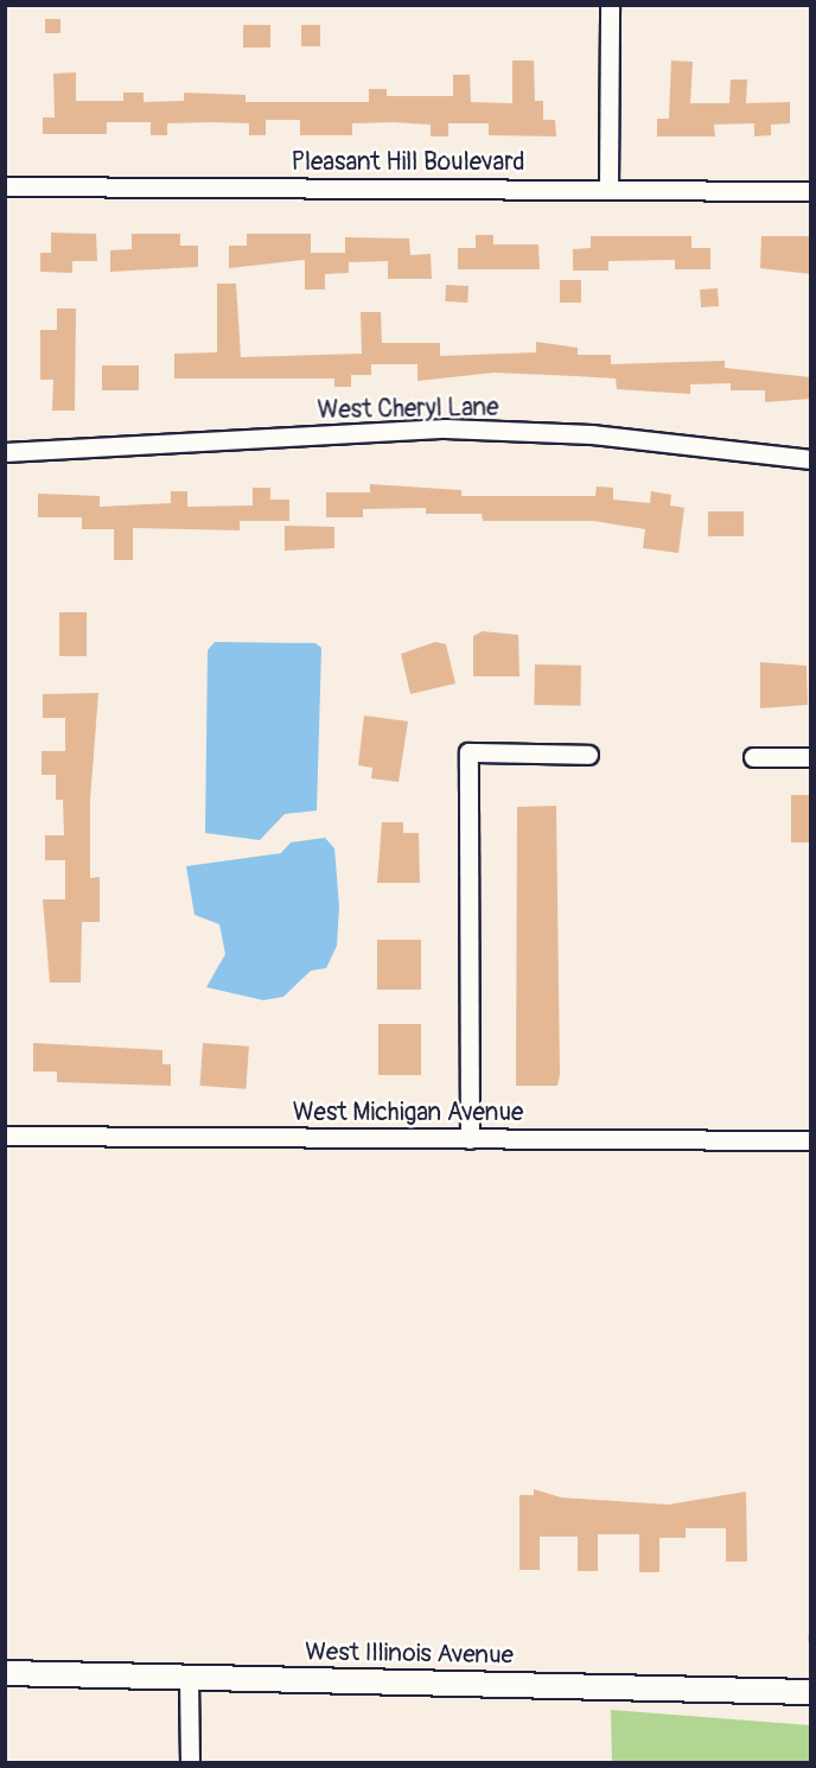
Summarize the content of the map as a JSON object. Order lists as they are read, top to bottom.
{
  "streets": {
    "main road": ["West Illinois Avenue"],
    "street": ["Pleasant Hill Boulevard", "West Cheryl Lane", "West Michigan Avenue"]
  }
}
